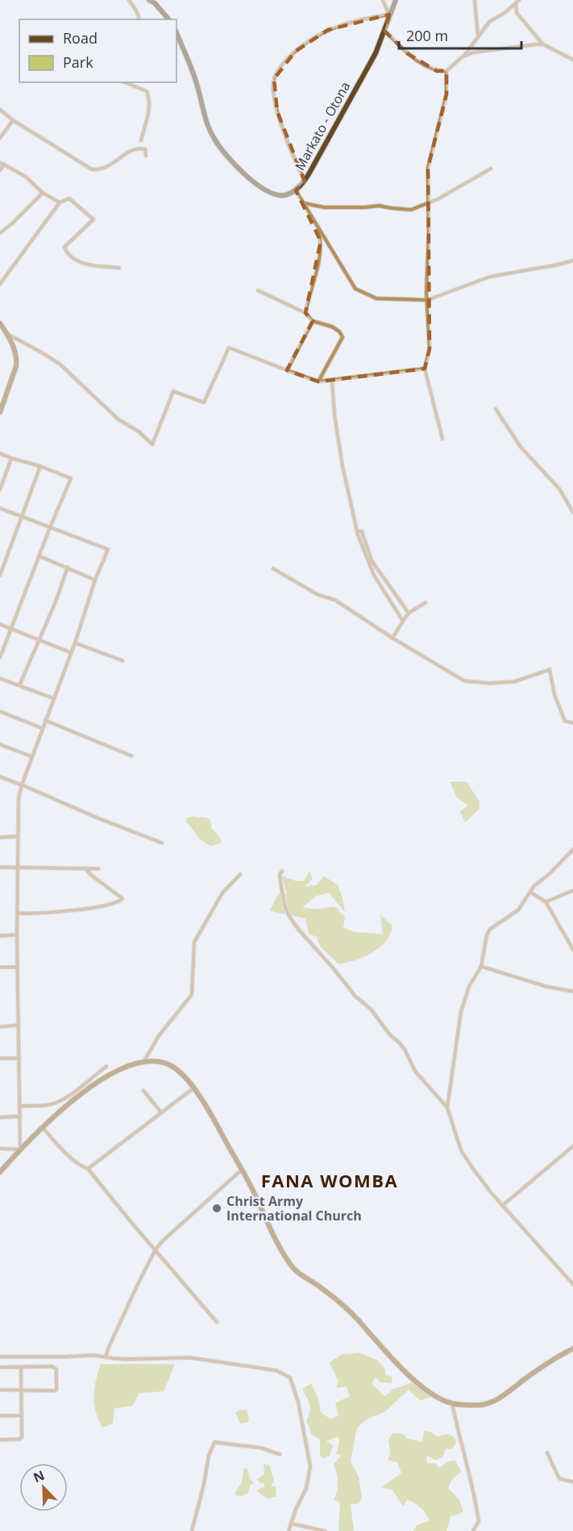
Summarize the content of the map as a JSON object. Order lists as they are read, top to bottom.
{
  "streets": {
    "main road": ["Markato - Otona"]
  },
  "districts": ["FANA WOMBA"],
  "places": ["Christ Army International Church"],
  "legend": ["Road", "Park"],
  "scale_bar": "200 m",
  "north": "top left"
}
